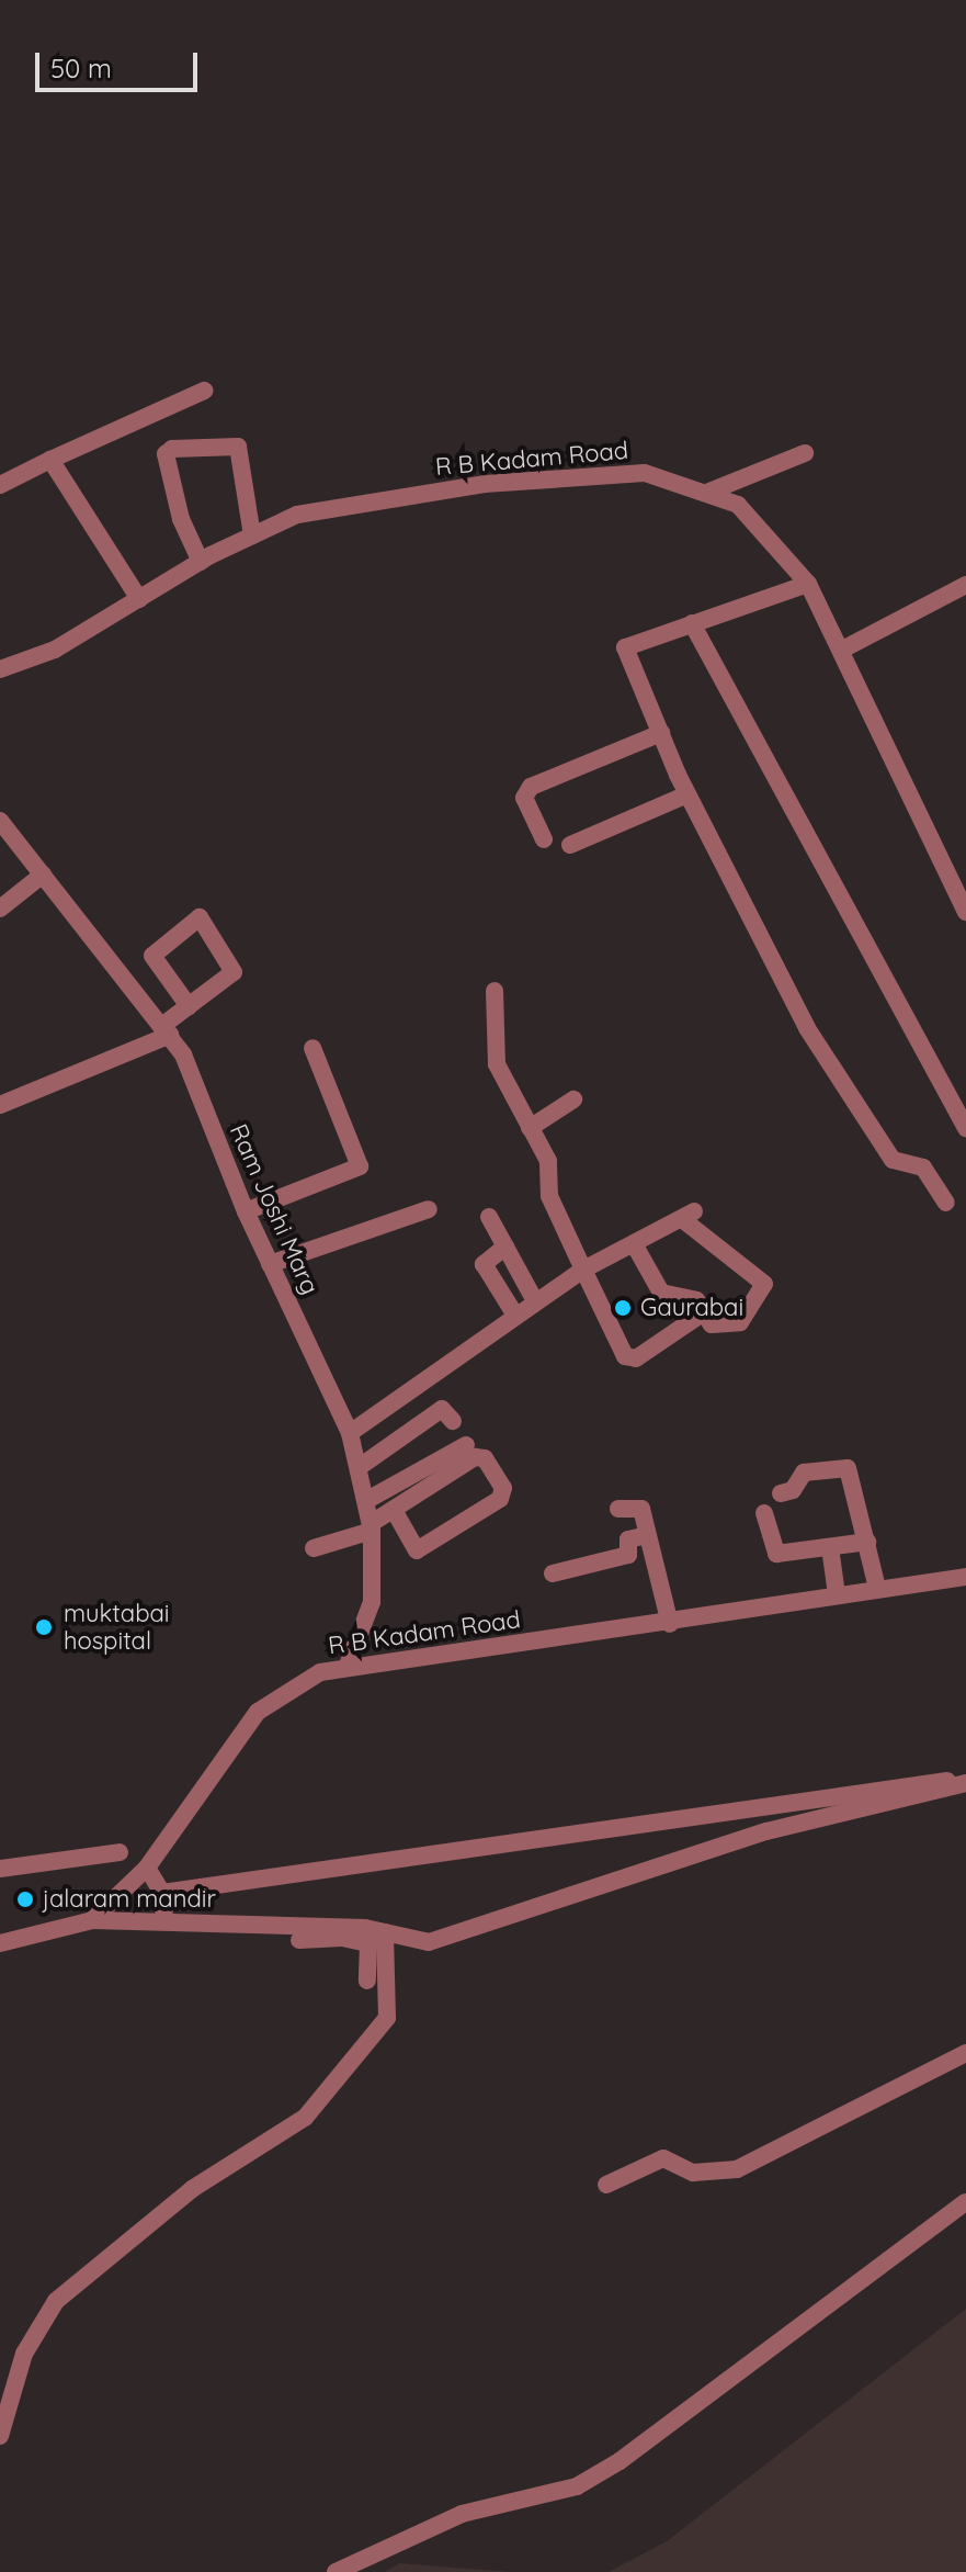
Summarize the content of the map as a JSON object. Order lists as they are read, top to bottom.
{
  "streets": {
    "street": ["R B Kadam Road", "Ram Joshi Marg"]
  },
  "crossings": [
    ["R B Kadam Road", "Ram Joshi Marg"]
  ],
  "places": ["Gaurabai", "muktabai hospital", "jalaram mandir"],
  "scale_bar": "50 m"
}
